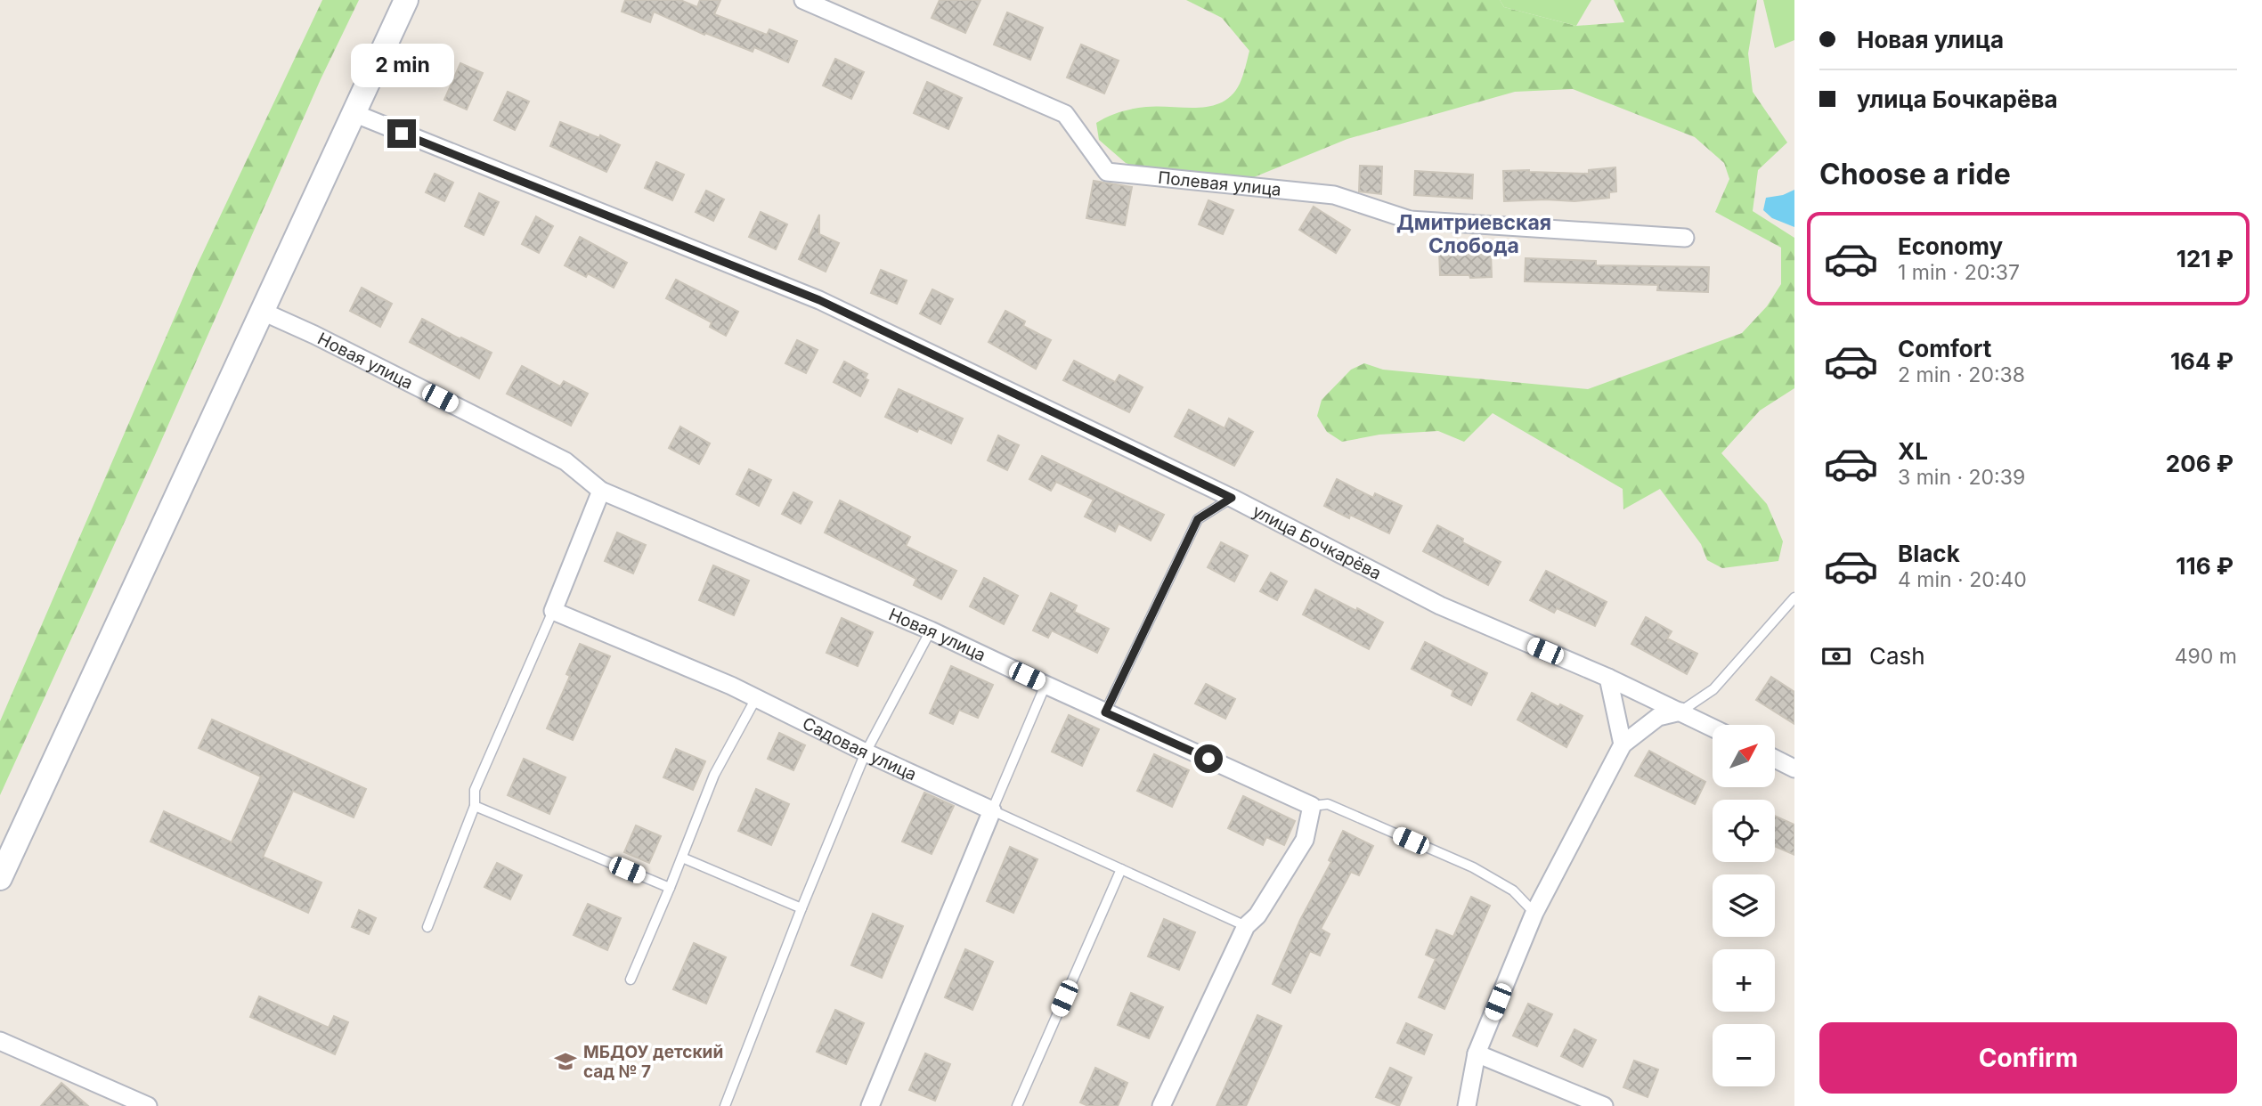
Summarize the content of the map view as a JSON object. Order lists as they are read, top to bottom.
{
  "streets": {
    "street": [
      "Полевая улица",
      "Новая улица",
      "улица Бочкарёва",
      "Садовая улица"
    ]
  },
  "districts": ["Дмитриевская Слобода"],
  "places": {
    "school or university": ["МБДОУ детский сад № 7"]
  },
  "north": "top right",
  "page": {
    "banner": ["Новая улица", "улица Бочкарёва"],
    "bubble": "2 min",
    "heading": "Choose a ride",
    "list": [
      {
        "name": "Economy",
        "note": "1 min · 20:37",
        "value": "121 ₽"
      },
      {
        "name": "Comfort",
        "note": "2 min · 20:38",
        "value": "164 ₽"
      },
      {
        "name": "XL",
        "note": "3 min · 20:39",
        "value": "206 ₽"
      },
      {
        "name": "Black",
        "note": "4 min · 20:40",
        "value": "116 ₽"
      }
    ],
    "pay": ["Cash", "490 m"],
    "map_buttons": ["+", "−"],
    "buttons": "Confirm"
  }
}
